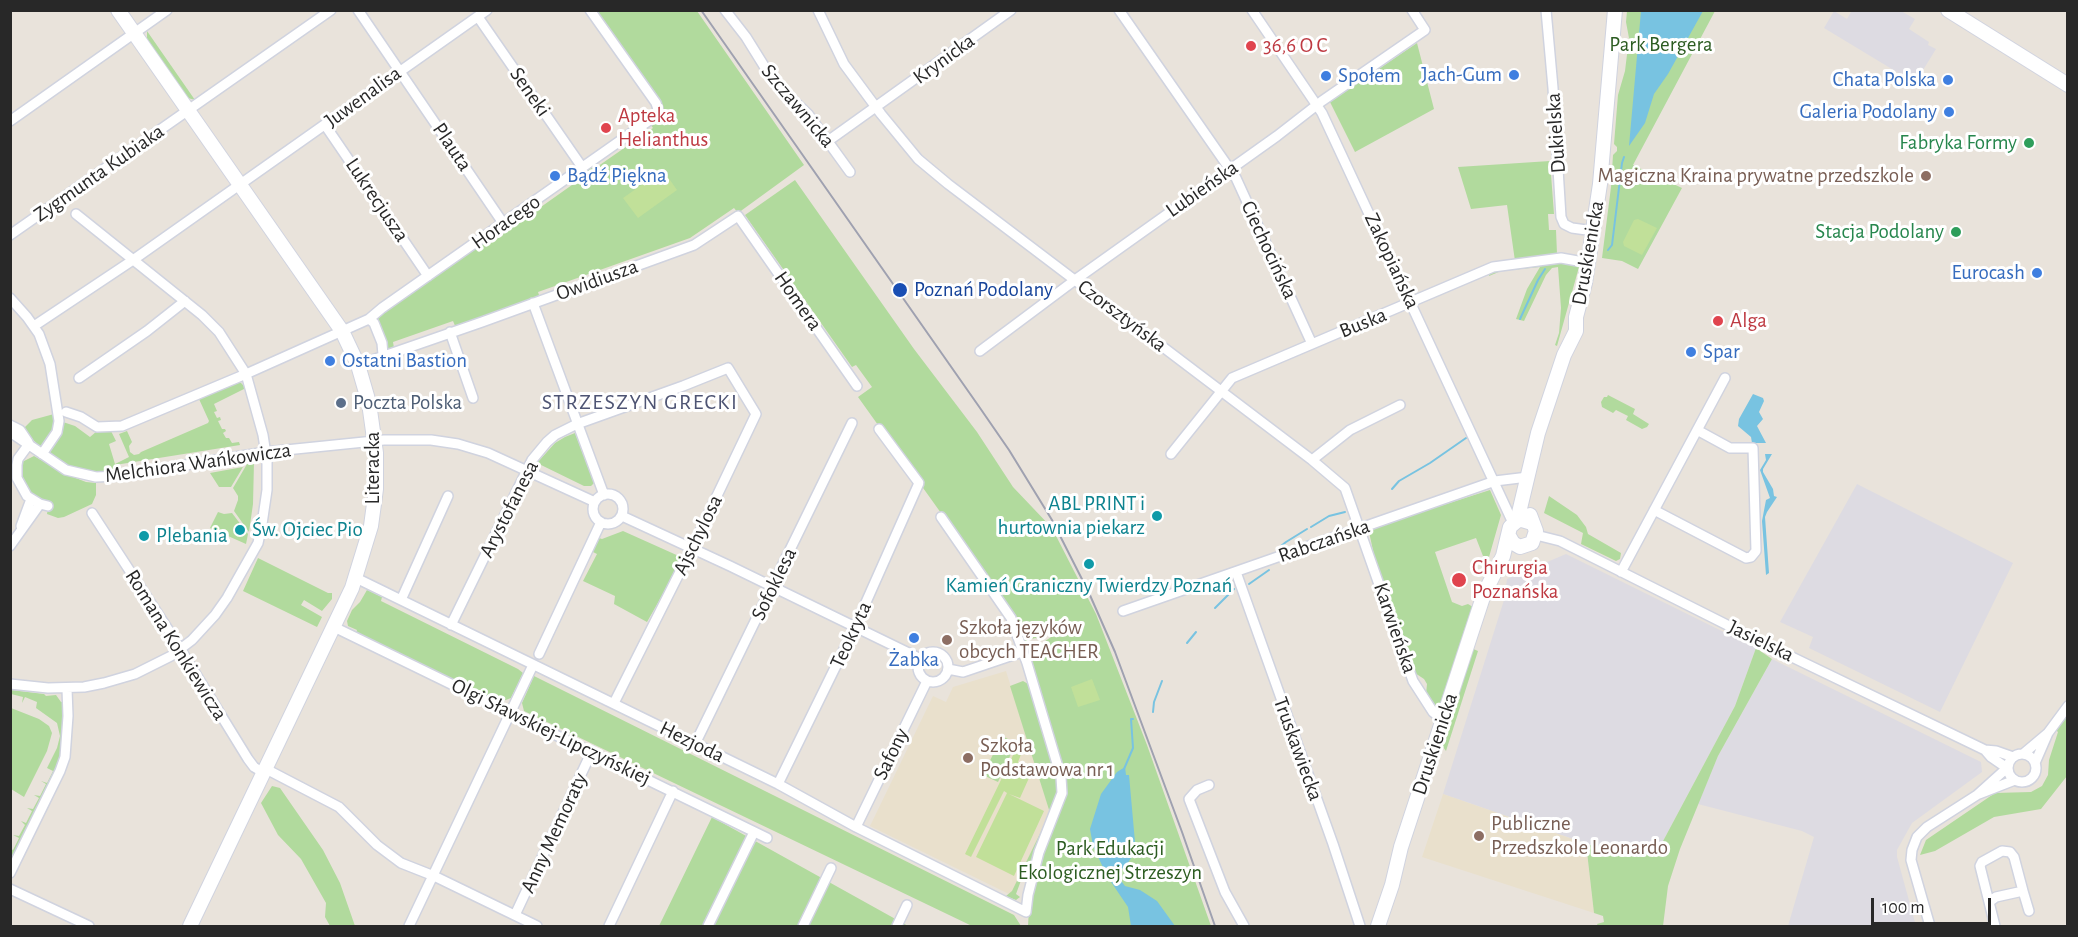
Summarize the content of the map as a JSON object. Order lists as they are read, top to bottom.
{
  "streets": {
    "street": [
      "Krynicka",
      "Seneki",
      "Juwenalisa",
      "Szczawnicka",
      "Dukielska",
      "Plauta",
      "Zygmunta Kubiaka",
      "Lubieńska",
      "Lukrecjusza",
      "Horacego",
      "Ciechocińska",
      "Druskienicka",
      "Zakopiańska",
      "Owidiusza",
      "Homera",
      "Czorsztyńska",
      "Buska",
      "Melchiora Wańkowicza",
      "Literacka",
      "Arystofanesa",
      "Ajschylosa",
      "Rabczańska",
      "Sofoklesa",
      "Karwieńska",
      "Teokryta",
      "Jasielska",
      "Romana Konkiewicza",
      "Olgi Sławskiej-Lipczyńskiej",
      "Hezjoda",
      "Truskawiecka",
      "Safony",
      "Anny Memoraty"
    ]
  },
  "crossings": [
    ["Krynicka", "Szczawnicka"],
    ["Krynicka", "Czorsztyńska"],
    ["Seneki", "Juwenalisa"],
    ["Seneki", "Horacego"],
    ["Juwenalisa", "Plauta"],
    ["Juwenalisa", "Lukrecjusza"],
    ["Juwenalisa", "Literacka"],
    ["Dukielska", "Druskienicka"],
    ["Plauta", "Horacego"],
    ["Zygmunta Kubiaka", "Literacka"],
    ["Lubieńska", "Ciechocińska"],
    ["Lubieńska", "Zakopiańska"],
    ["Lubieńska", "Czorsztyńska"],
    ["Lukrecjusza", "Horacego"],
    ["Horacego", "Literacka"],
    ["Ciechocińska", "Buska"],
    ["Druskienicka", "Zakopiańska"],
    ["Druskienicka", "Buska"],
    ["Druskienicka", "Rabczańska"],
    ["Druskienicka", "Karwieńska"],
    ["Druskienicka", "Jasielska"],
    ["Zakopiańska", "Buska"],
    ["Zakopiańska", "Rabczańska"],
    ["Zakopiańska", "Jasielska"],
    ["Owidiusza", "Homera"],
    ["Owidiusza", "Literacka"],
    ["Czorsztyńska", "Buska"],
    ["Czorsztyńska", "Rabczańska"],
    ["Czorsztyńska", "Karwieńska"],
    ["Melchiora Wańkowicza", "Literacka"],
    ["Melchiora Wańkowicza", "Arystofanesa"],
    ["Literacka", "Romana Konkiewicza"],
    ["Literacka", "Olgi Sławskiej-Lipczyńskiej"],
    ["Literacka", "Hezjoda"],
    ["Arystofanesa", "Ajschylosa"],
    ["Arystofanesa", "Hezjoda"],
    ["Ajschylosa", "Hezjoda"],
    ["Rabczańska", "Karwieńska"],
    ["Rabczańska", "Truskawiecka"],
    ["Sofoklesa", "Hezjoda"],
    ["Teokryta", "Hezjoda"],
    ["Romana Konkiewicza", "Anny Memoraty"],
    ["Olgi Sławskiej-Lipczyńskiej", "Anny Memoraty"],
    ["Hezjoda", "Safony"]
  ],
  "districts": ["STRZESZYN GRECKI"],
  "parks": ["Park Bergera", "Park Edukacji Ekologicznej Strzeszyn"],
  "places": [
    "36,6 O C",
    "Jach-Gum",
    "Społem",
    "Chata Polska",
    "Galeria Podolany",
    "Apteka Helianthus",
    "Fabryka Formy",
    "Bądź Piękna",
    "Magiczna Kraina prywatne przedszkole",
    "Stacja Podolany",
    "Eurocash",
    "Poznań Podolany",
    "Alga",
    "Spar",
    "Ostatni Bastion",
    "Poczta Polska",
    "ABL PRINT i hurtownia piekarz",
    "Św. Ojciec Pio",
    "Plebania",
    "Kamień Graniczny Twierdzy Poznań",
    "Chirurgia Poznańska",
    "Żabka",
    "Szkoła języków obcych TEACHER",
    "Szkoła Podstawowa nr 1",
    "Publiczne Przedszkole Leonardo"
  ],
  "scale_bar": "100 m"
}
